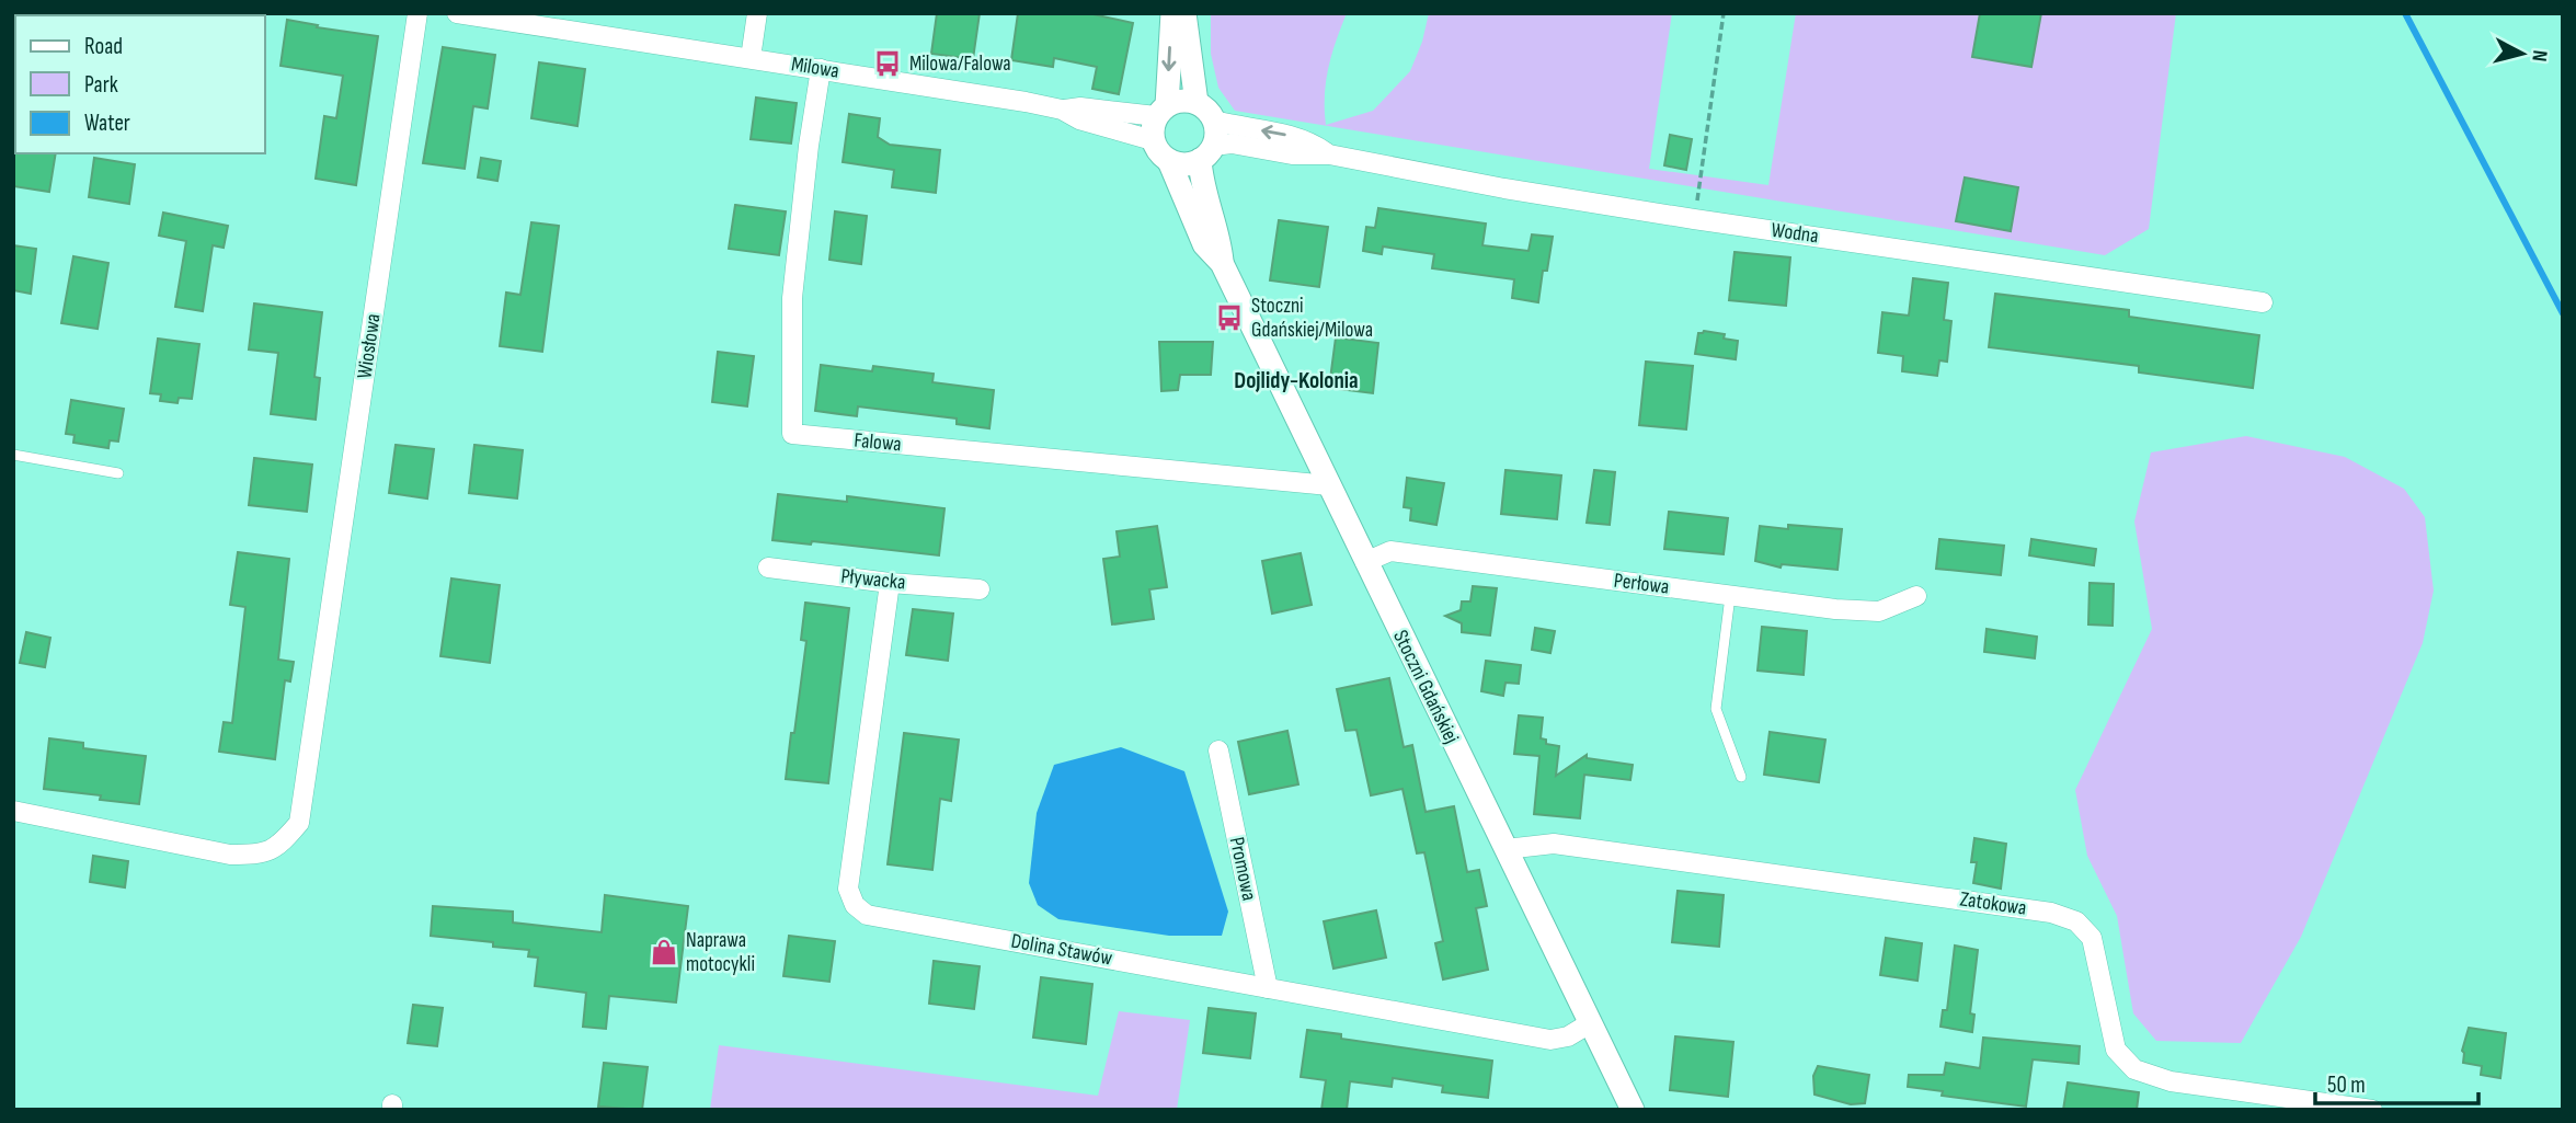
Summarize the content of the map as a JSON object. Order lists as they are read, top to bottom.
{
  "streets": {
    "street": [
      "Milowa",
      "Wodna",
      "Wiosłowa",
      "Falowa",
      "Pływacka",
      "Perłowa",
      "Stoczni Gdańskiej",
      "Promowa",
      "Zatokowa",
      "Dolina Stawów"
    ]
  },
  "crossings": [
    ["Milowa", "Wodna"],
    ["Milowa", "Falowa"],
    ["Milowa", "Stoczni Gdańskiej"],
    ["Wodna", "Stoczni Gdańskiej"],
    ["Falowa", "Stoczni Gdańskiej"],
    ["Pływacka", "Dolina Stawów"],
    ["Perłowa", "Stoczni Gdańskiej"],
    ["Stoczni Gdańskiej", "Zatokowa"],
    ["Stoczni Gdańskiej", "Dolina Stawów"],
    ["Promowa", "Dolina Stawów"]
  ],
  "districts": ["Dojlidy-Kolonia"],
  "places": {
    "bus stop": ["Milowa/Falowa", "Stoczni Gdańskiej/Milowa"],
    "shop": ["Naprawa motocykli"]
  },
  "legend": ["Road", "Park", "Water"],
  "scale_bar": "50 m",
  "north": "right"
}
